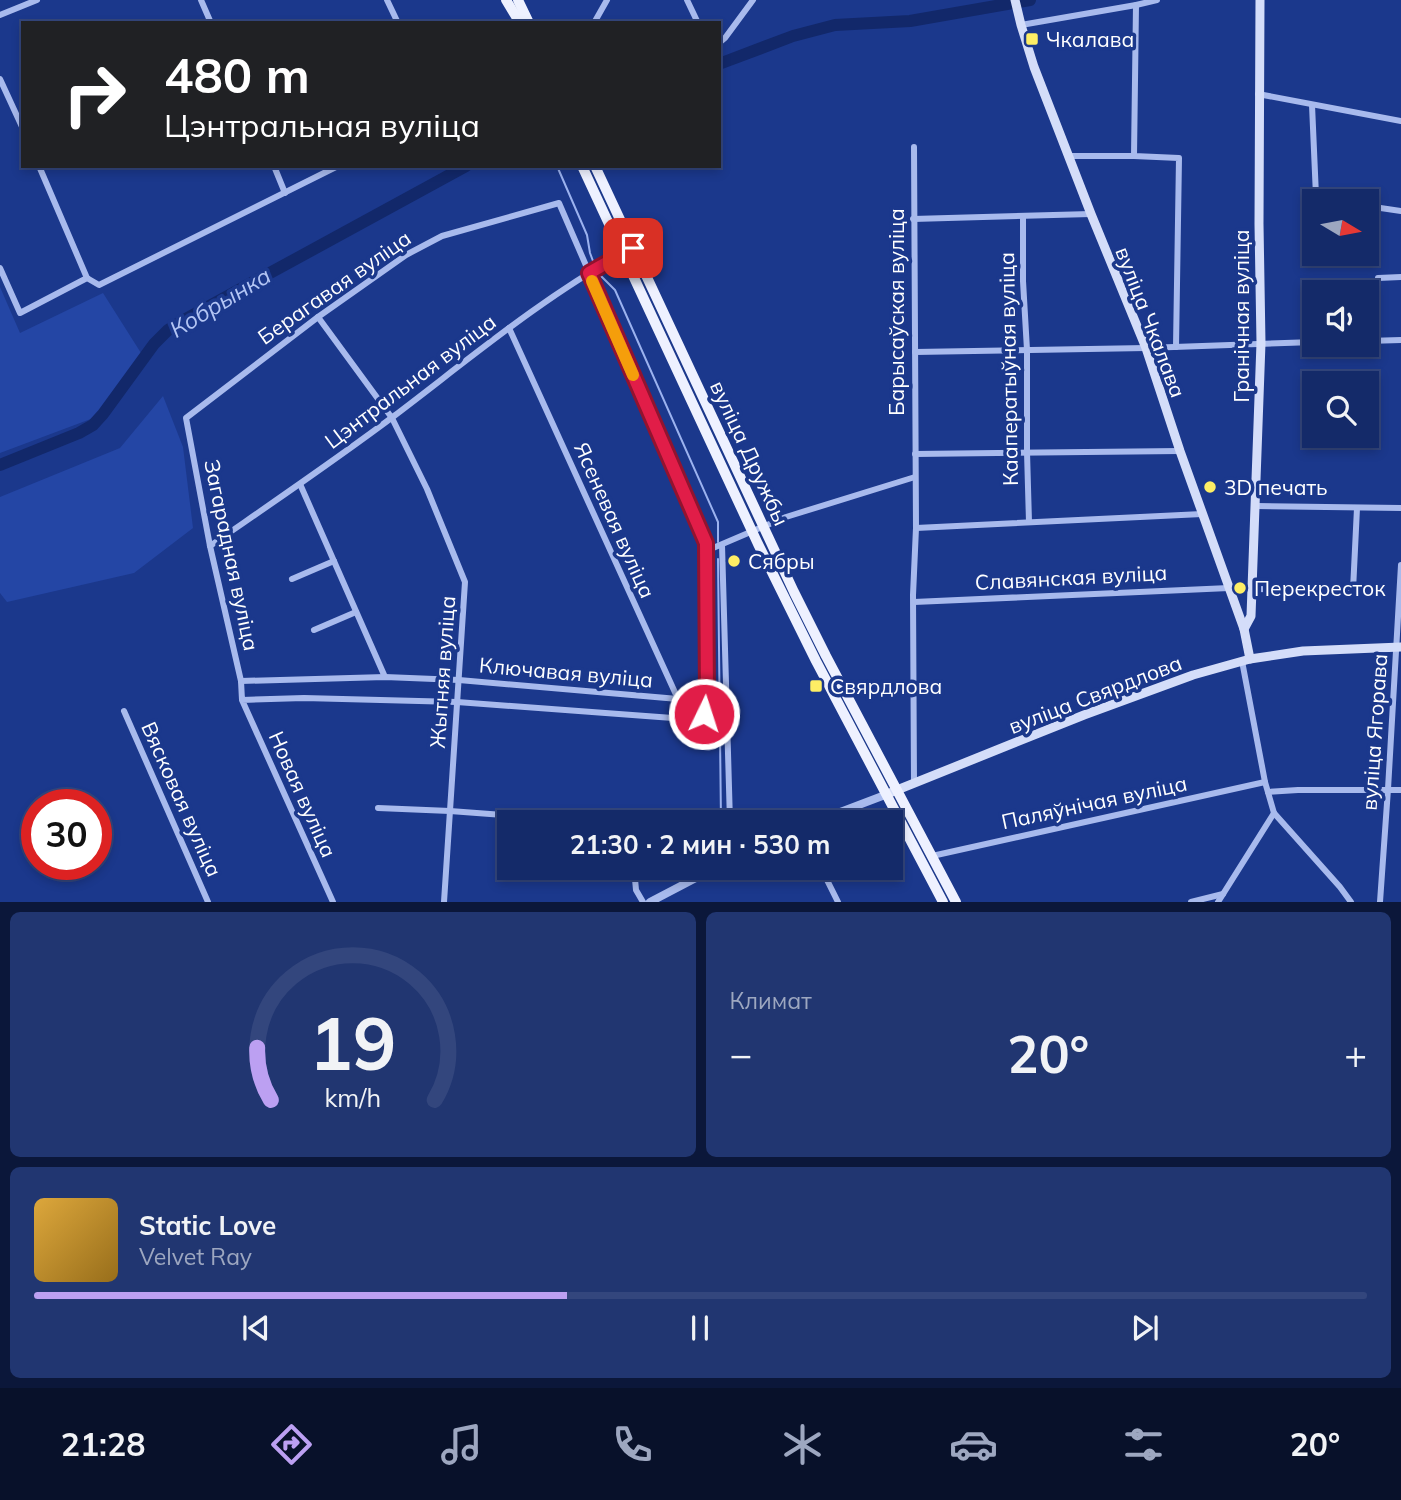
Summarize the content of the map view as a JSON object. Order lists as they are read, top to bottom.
{
  "streets": {
    "main road": [
      "Гранічная вуліца",
      "вуліца Чкалава",
      "вуліца Дружбы",
      "вуліца Свярдлова"
    ],
    "street": [
      "Берагавая вуліца",
      "Барысаўская вуліца",
      "Кааператыўная вуліца",
      "Цэнтральная вуліца",
      "Ясеневая вуліца",
      "Загарадная вуліца",
      "Славянская вуліца",
      "Жытняя вуліца",
      "Ключавая вуліца",
      "вуліца Ягорава",
      "Новая вуліца",
      "Вясковая вуліца",
      "Паляўнічая вуліца"
    ]
  },
  "crossings": [
    ["Берагавая вуліца", "Цэнтральная вуліца"],
    ["Берагавая вуліца", "Загарадная вуліца"],
    ["Берагавая вуліца", "Жытняя вуліца"],
    ["Барысаўская вуліца", "Славянская вуліца"],
    ["Барысаўская вуліца", "вуліца Свярдлова"],
    ["Гранічная вуліца", "вуліца Чкалава"],
    ["вуліца Чкалава", "Славянская вуліца"],
    ["вуліца Чкалава", "вуліца Свярдлова"],
    ["Цэнтральная вуліца", "вуліца Дружбы"],
    ["Цэнтральная вуліца", "Ясеневая вуліца"],
    ["Цэнтральная вуліца", "Загарадная вуліца"],
    ["Цэнтральная вуліца", "Жытняя вуліца"],
    ["вуліца Дружбы", "вуліца Свярдлова"],
    ["вуліца Дружбы", "Паляўнічая вуліца"],
    ["Ясеневая вуліца", "Ключавая вуліца"],
    ["Загарадная вуліца", "Ключавая вуліца"],
    ["Загарадная вуліца", "Новая вуліца"],
    ["Жытняя вуліца", "Ключавая вуліца"],
    ["Ключавая вуліца", "Новая вуліца"],
    ["вуліца Свярдлова", "вуліца Ягорава"]
  ],
  "water": ["Кобрынка"],
  "places": {
    "transit": ["Чкалава", "Свярдлова"],
    "other": ["3D печать", "Сябры", "Перекресток"]
  },
  "north": "right",
  "page": {
    "turn": ["480 m", "Цэнтральная вуліца"],
    "limit": "30",
    "trip": "21:30 · 2 мин · 530 m",
    "tile": "Климат",
    "heat": ["−", "20°", "+"],
    "song": ["Static Love", "Velvet Ray"],
    "tabs": ["21:28", "20°"],
    "gauge": ["19", "km/h"]
  }
}
